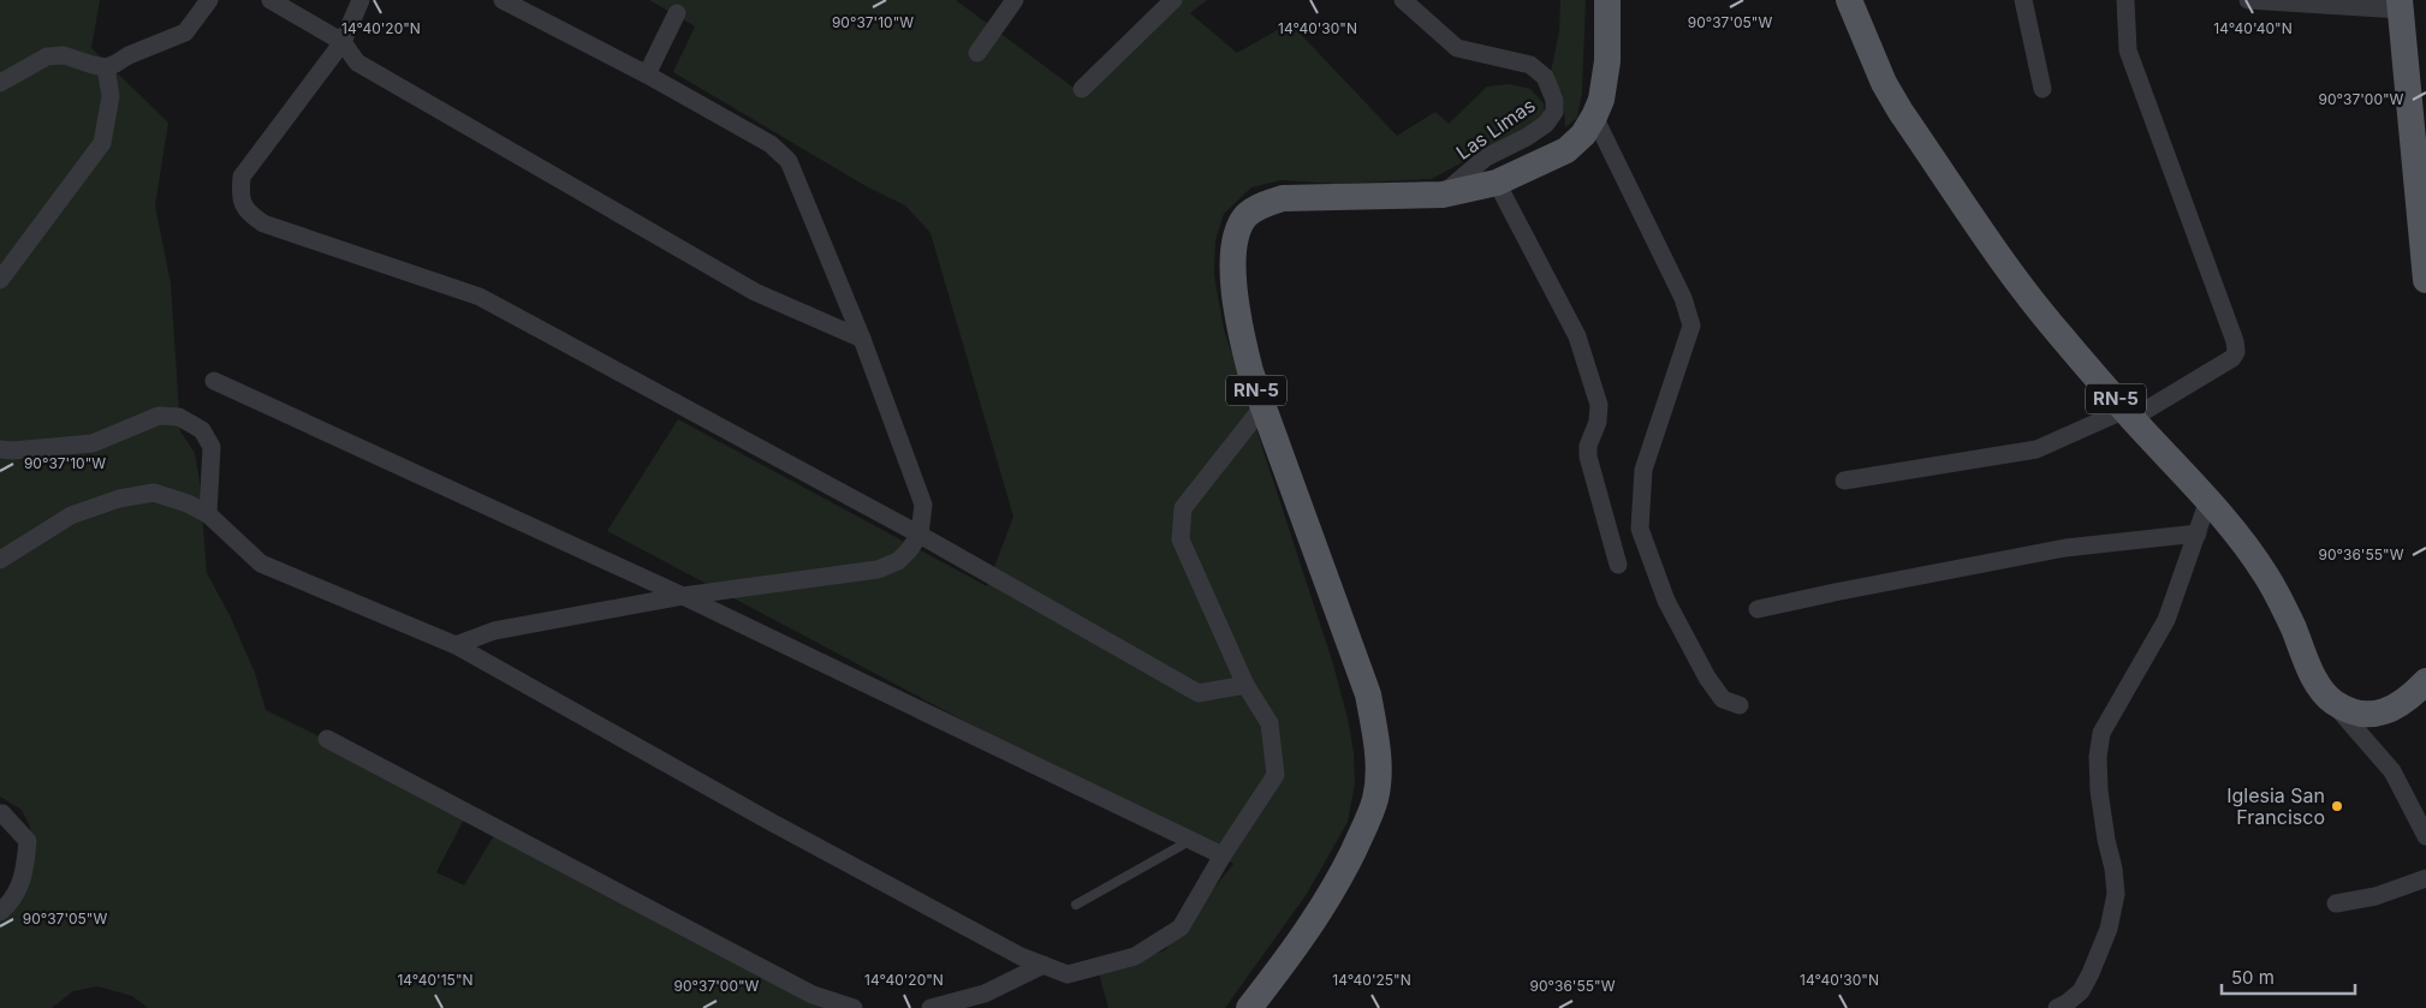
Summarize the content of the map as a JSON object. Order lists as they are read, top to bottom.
{
  "streets": {
    "main road": ["RN-5"],
    "street": ["Las Limas"]
  },
  "crossings": [
    ["Las Limas", "RN-5"]
  ],
  "places": ["Iglesia San Francisco"],
  "scale_bar": "50 m",
  "coordinates": [
    "90°37'10\"W",
    "90°37'05\"W",
    "14°40'20\"N",
    "14°40'30\"N",
    "14°40'40\"N",
    "90°37'00\"W",
    "90°36'55\"W",
    "14°40'15\"N",
    "14°40'25\"N"
  ]
}
